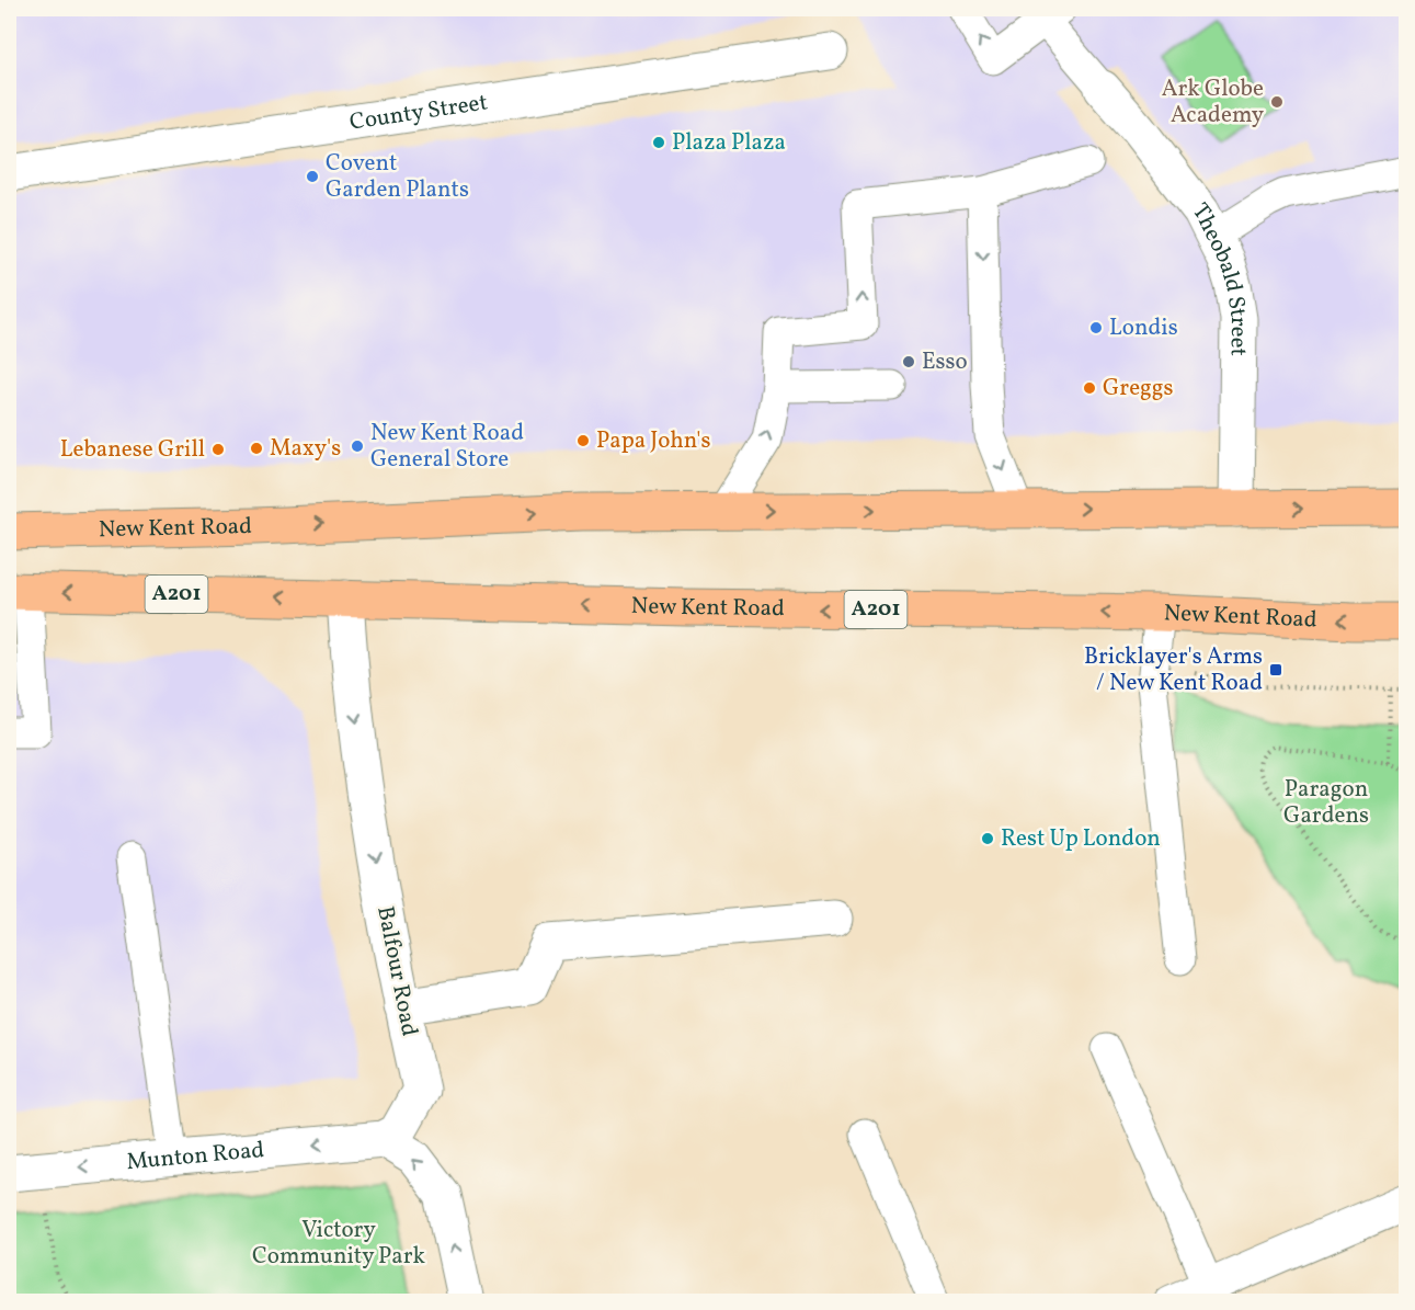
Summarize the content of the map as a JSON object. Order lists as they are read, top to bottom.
{
  "streets": {
    "highway": ["New Kent Road", "A201"],
    "street": [
      "County Street",
      "Theobald Street",
      "Balfour Road",
      "Munton Road"
    ]
  },
  "crossings": [
    ["Theobald Street", "New Kent Road"],
    ["New Kent Road", "Balfour Road"],
    ["Balfour Road", "Munton Road"]
  ],
  "one_way": ["Balfour Road", "Munton Road"],
  "parks": ["Paragon Gardens", "Victory Community Park"],
  "places": {
    "other": [
      "Ark Globe Academy",
      "Plaza Plaza",
      "Covent Garden Plants",
      "Londis",
      "Esso",
      "Greggs",
      "Papa John's",
      "New Kent Road General Store",
      "Maxy's",
      "Lebanese Grill",
      "Rest Up London"
    ],
    "transit": ["Bricklayer's Arms / New Kent Road"]
  }
}
